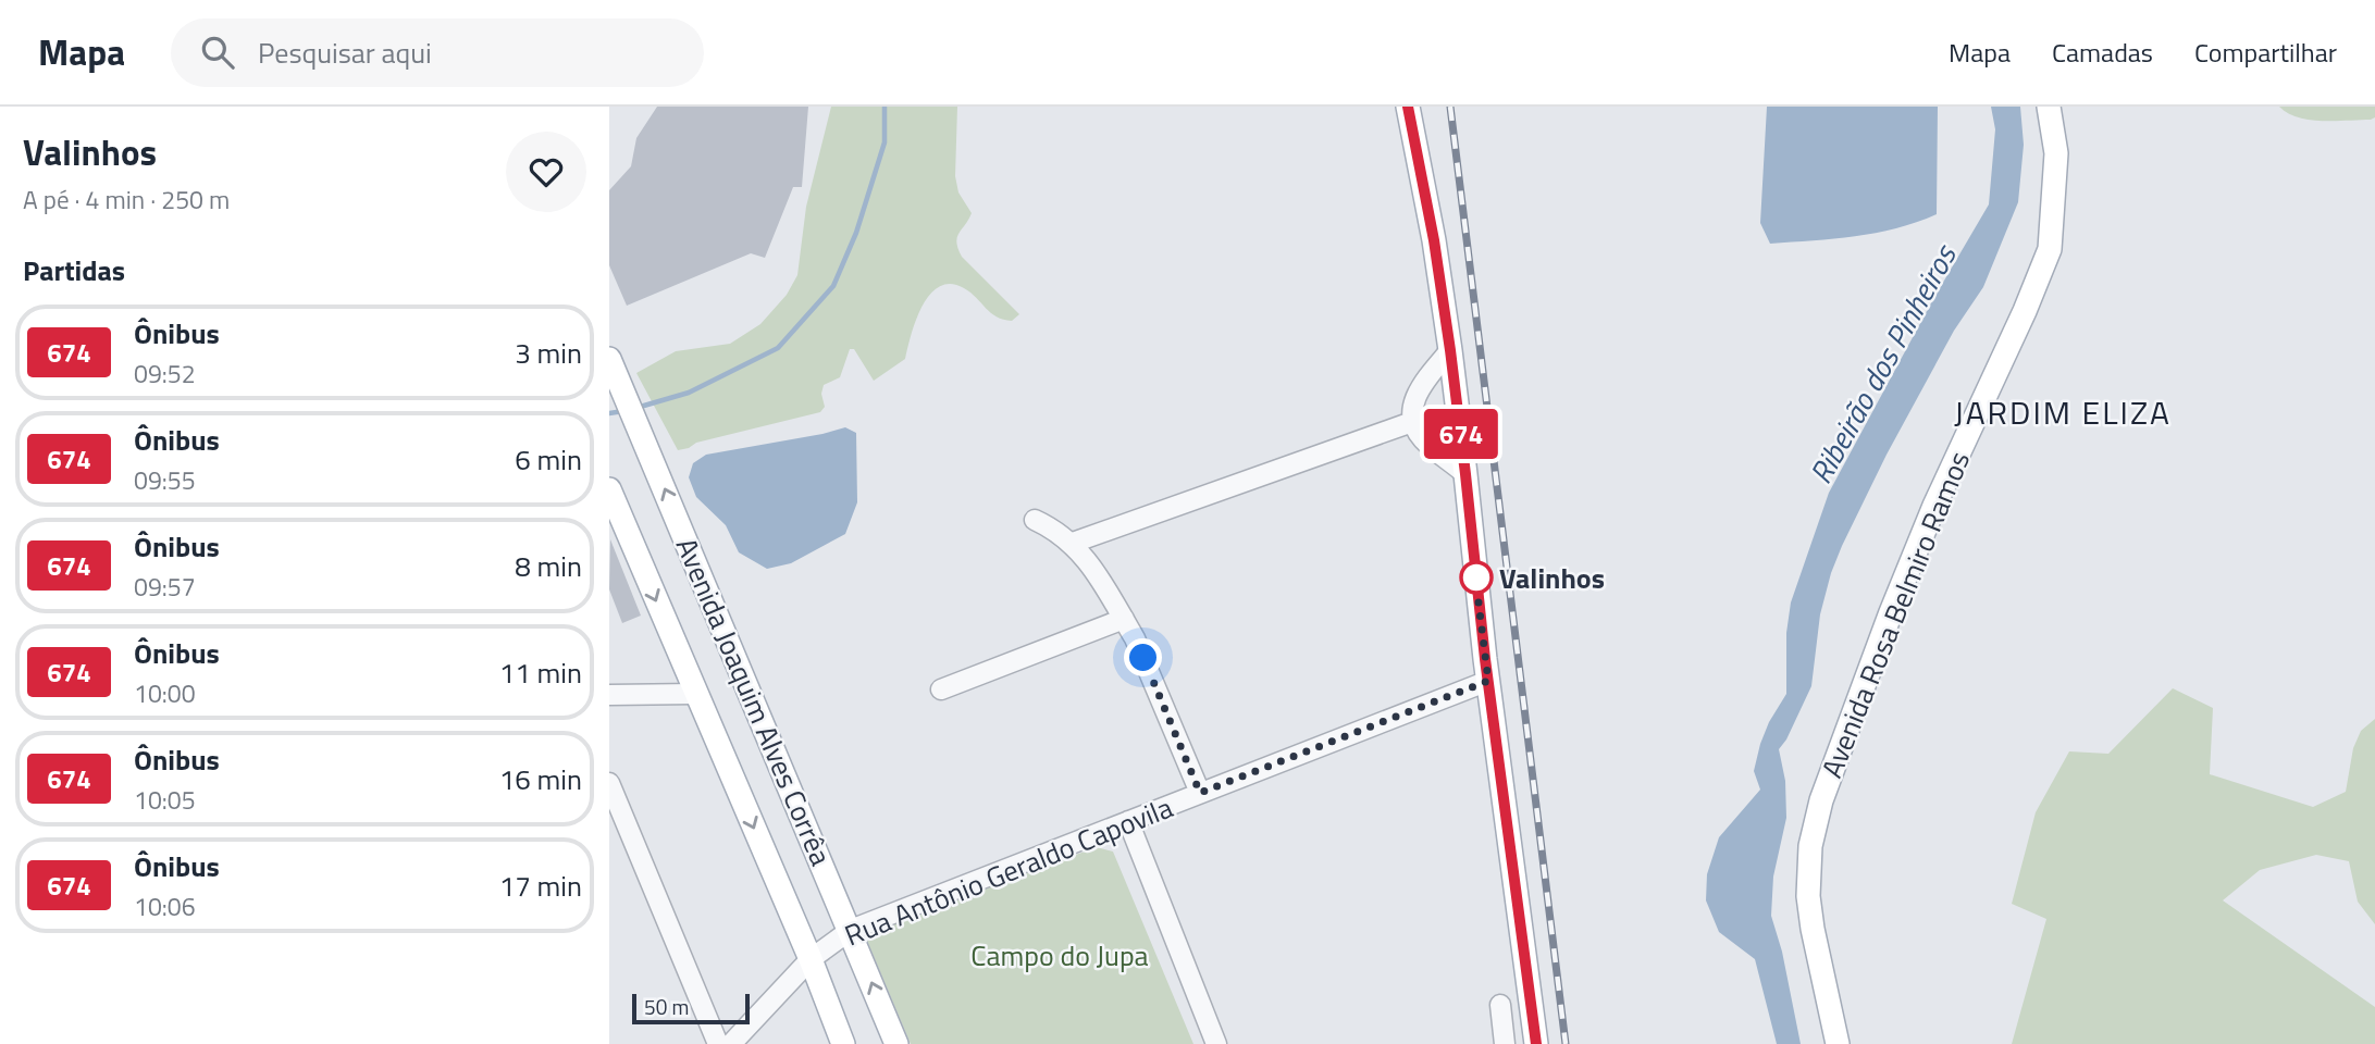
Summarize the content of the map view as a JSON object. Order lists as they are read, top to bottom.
{
  "streets": {
    "main road": ["Avenida Rosa Belmiro Ramos", "Avenida Joaquim Alves Corrêa"],
    "street": ["Rua Antônio Geraldo Capovila"]
  },
  "crossings": [
    ["Avenida Joaquim Alves Corrêa", "Rua Antônio Geraldo Capovila"]
  ],
  "districts": ["JARDIM ELIZA"],
  "water": ["Ribeirão dos Pinheiros"],
  "parks": ["Campo do Jupa"],
  "places": ["Valinhos"],
  "lines": ["bus line 674"],
  "scale_bar": "50 m",
  "page": {
    "header": "Mapa",
    "search": "Pesquisar aqui",
    "nav": ["Mapa", "Camadas", "Compartilhar"],
    "heading": [
      ["Valinhos", "A pé · 4 min · 250 m"],
      "Partidas"
    ],
    "on_map": "674",
    "list": [
      {
        "mark": "674",
        "name": "Ônibus",
        "note": "09:52",
        "value": "3 min"
      },
      {
        "mark": "674",
        "name": "Ônibus",
        "note": "09:55",
        "value": "6 min"
      },
      {
        "mark": "674",
        "name": "Ônibus",
        "note": "09:57",
        "value": "8 min"
      },
      {
        "mark": "674",
        "name": "Ônibus",
        "note": "10:00",
        "value": "11 min"
      },
      {
        "mark": "674",
        "name": "Ônibus",
        "note": "10:05",
        "value": "16 min"
      },
      {
        "mark": "674",
        "name": "Ônibus",
        "note": "10:06",
        "value": "17 min"
      }
    ],
    "scale": "50 m"
  }
}
